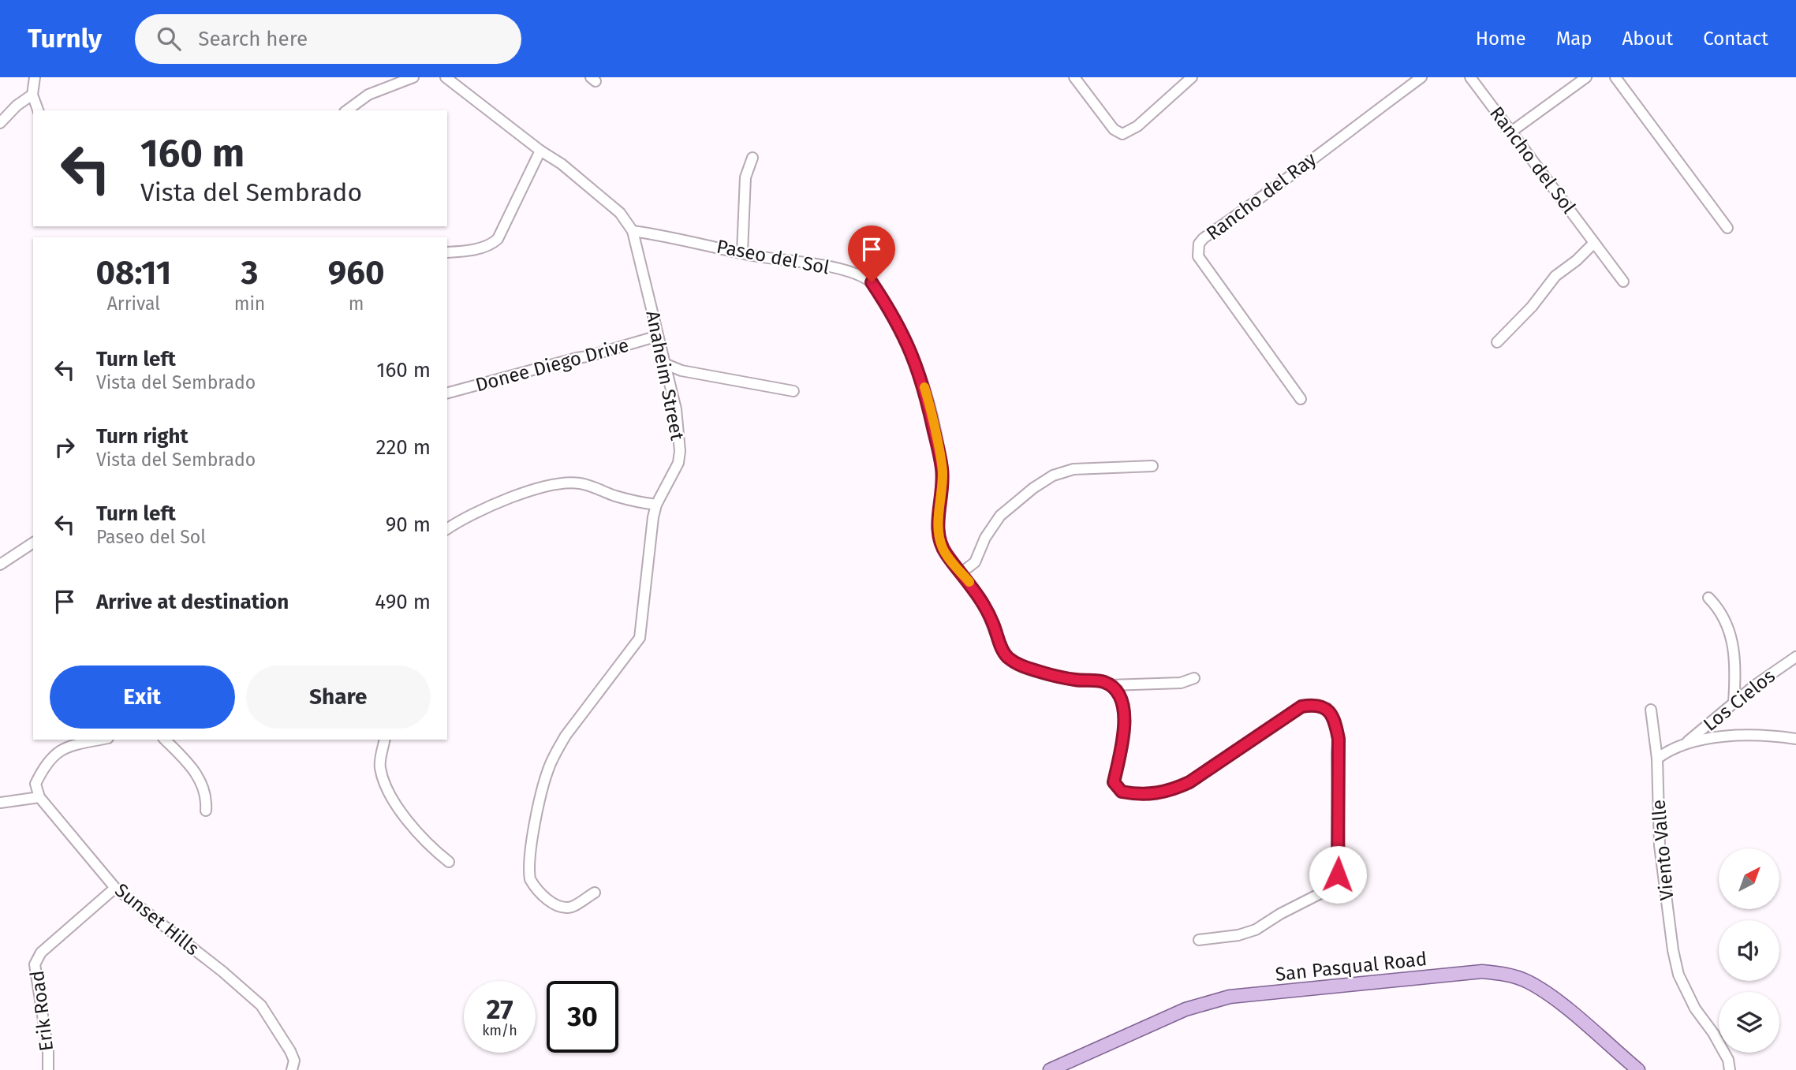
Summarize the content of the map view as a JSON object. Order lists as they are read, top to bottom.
{
  "streets": {
    "main road": ["San Pasqual Road"],
    "street": [
      "Rancho del Sol",
      "Rancho del Ray",
      "Paseo del Sol",
      "Donee Diego Drive",
      "Anaheim Street",
      "Los Cielos",
      "Viento Valle",
      "Sunset Hills",
      "Erik Road"
    ]
  },
  "crossings": [
    ["Paseo del Sol", "Anaheim Street"],
    ["Donee Diego Drive", "Anaheim Street"],
    ["Sunset Hills", "Erik Road"]
  ],
  "north": "top right",
  "page": {
    "header": "Turnly",
    "search": "Search here",
    "nav": [
      "Home",
      "Map",
      "About",
      "Contact"
    ],
    "turn": ["160 m", "Vista del Sembrado"],
    "eta": [
      "08:11",
      "Arrival",
      "3",
      "min",
      "960",
      "m"
    ],
    "list": [
      {
        "name": "Turn left",
        "note": "Vista del Sembrado",
        "value": "160 m"
      },
      {
        "name": "Turn right",
        "note": "Vista del Sembrado",
        "value": "220 m"
      },
      {
        "name": "Turn left",
        "note": "Paseo del Sol",
        "value": "90 m"
      },
      {
        "name": "Arrive at destination",
        "value": "490 m"
      }
    ],
    "buttons": ["Exit", "Share"],
    "speed": "27 km/h",
    "limit": "30"
  }
}
